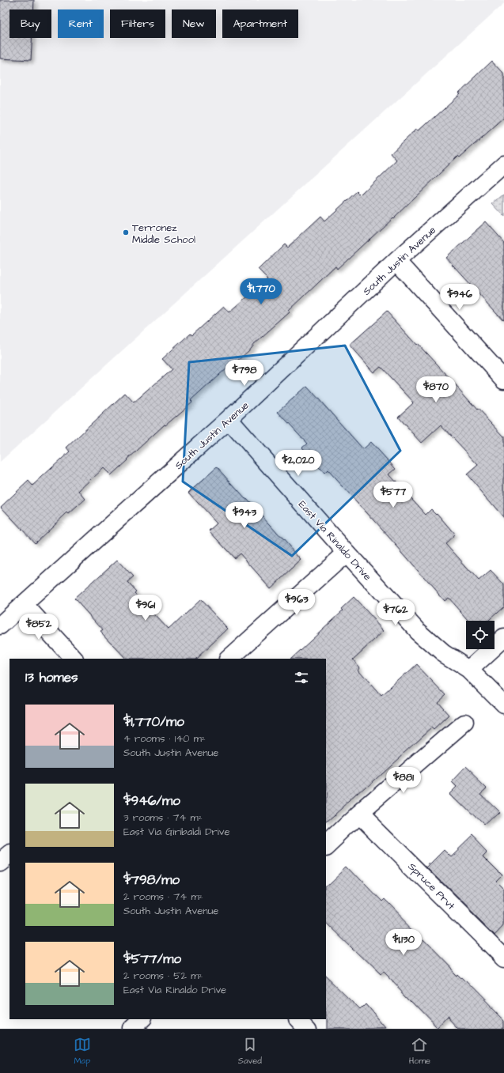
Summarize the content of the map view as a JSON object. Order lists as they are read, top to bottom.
{
  "streets": {
    "street": ["South Justin Avenue", "East Via Rinaldo Drive", "Spruce Prvt"]
  },
  "crossings": [
    ["South Justin Avenue", "East Via Rinaldo Drive"]
  ],
  "places": ["Terronez Middle School"],
  "page": {
    "chip": [
      "Buy",
      "Rent",
      "Filters",
      "New",
      "Apartment"
    ],
    "price": [
      "$1,770",
      "$946",
      "$798",
      "$870",
      "$2,020",
      "$577",
      "$943",
      "$963",
      "$961",
      "$762",
      "$852",
      "$881",
      "$1,130"
    ],
    "heading": "13 homes",
    "list": [
      {
        "name": "$1,770/mo",
        "note": "4 rooms · 140 m² · South Justin Avenue"
      },
      {
        "name": "$946/mo",
        "note": "3 rooms · 74 m² · East Via Giribaldi Drive"
      },
      {
        "name": "$798/mo",
        "note": "2 rooms · 74 m² · South Justin Avenue"
      },
      {
        "name": "$577/mo",
        "note": "2 rooms · 52 m² · East Via Rinaldo Drive"
      }
    ],
    "tabs": ["Map", "Saved", "Home"]
  }
}
